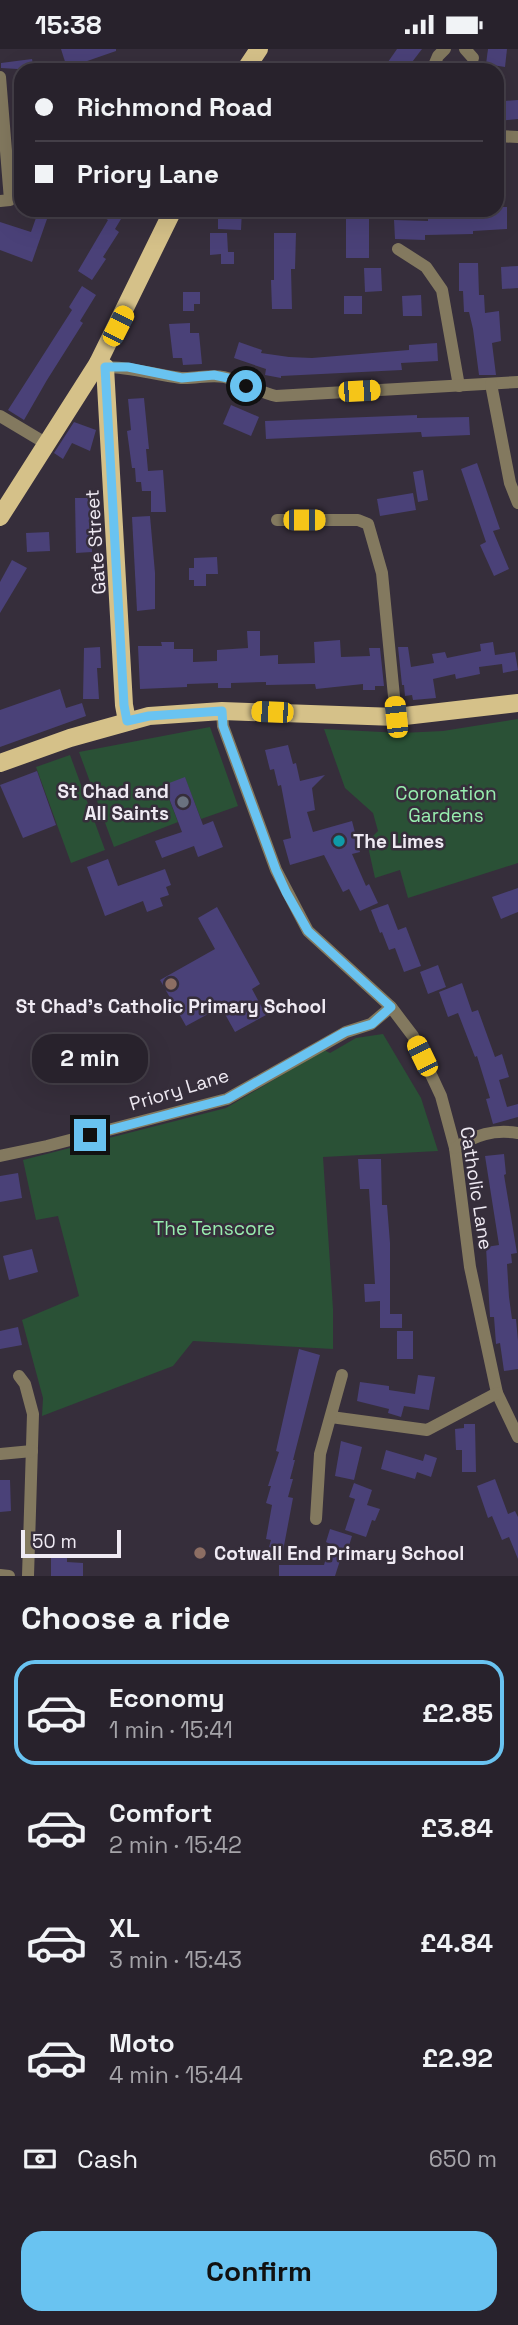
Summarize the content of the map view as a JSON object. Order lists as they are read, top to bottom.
{
  "streets": {
    "main road": ["Gate Street"],
    "street": ["Priory Lane", "Catholic Lane"]
  },
  "crossings": [
    ["Priory Lane", "Catholic Lane"]
  ],
  "parks": ["Coronation Gardens", "The Tenscore"],
  "places": [
    "St Chad and All Saints",
    "The Limes",
    "St Chad's Catholic Primary School",
    "Cotwall End Primary School"
  ],
  "scale_bar": "50 m",
  "page": {
    "status": "15:38",
    "banner": ["Richmond Road", "Priory Lane"],
    "bubble": "2 min",
    "scale": "50 m",
    "heading": "Choose a ride",
    "list": [
      {
        "name": "Economy",
        "note": "1 min · 15:41",
        "value": "£2.85"
      },
      {
        "name": "Comfort",
        "note": "2 min · 15:42",
        "value": "£3.84"
      },
      {
        "name": "XL",
        "note": "3 min · 15:43",
        "value": "£4.84"
      },
      {
        "name": "Moto",
        "note": "4 min · 15:44",
        "value": "£2.92"
      }
    ],
    "pay": ["Cash", "650 m"],
    "buttons": "Confirm"
  }
}
